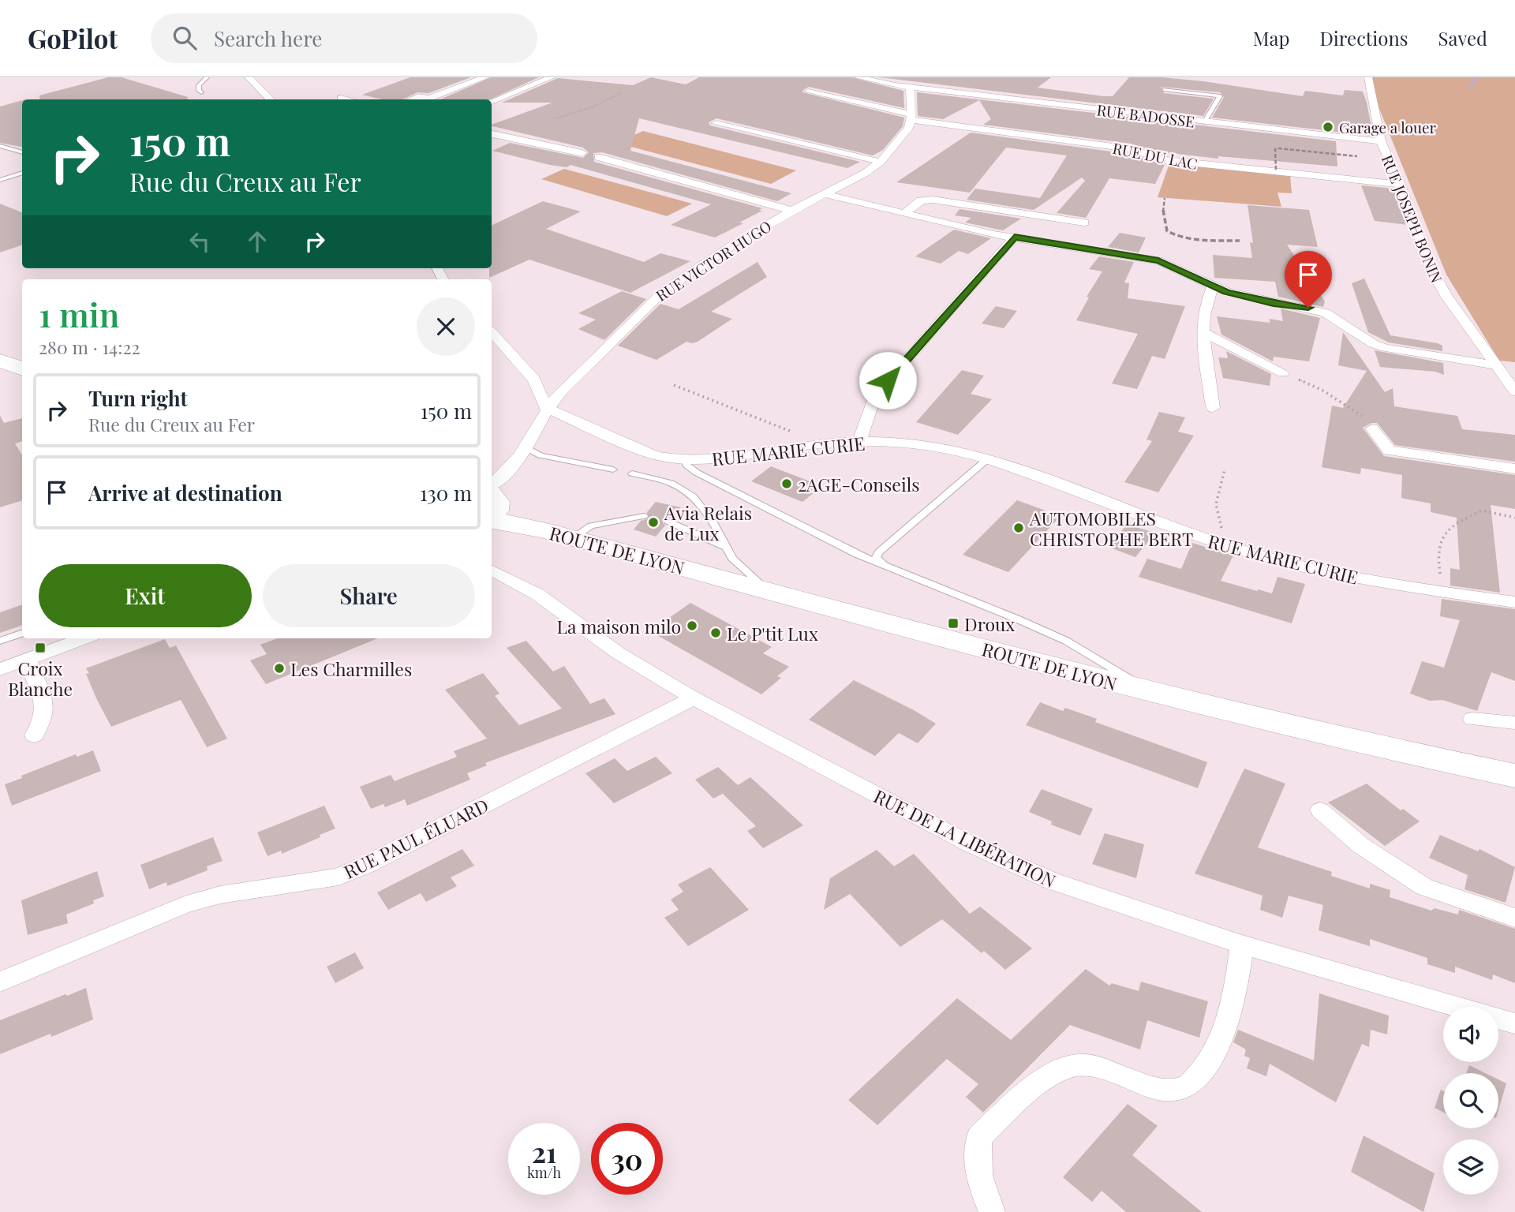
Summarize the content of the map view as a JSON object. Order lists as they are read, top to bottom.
{
  "streets": {
    "main road": ["ROUTE DE LYON"],
    "street": [
      "RUE BADOSSE",
      "RUE DU LAC",
      "RUE JOSEPH BONIN",
      "RUE VICTOR HUGO",
      "RUE MARIE CURIE",
      "RUE PAUL ÉLUARD",
      "RUE DE LA LIBÉRATION"
    ]
  },
  "crossings": [
    ["RUE BADOSSE", "RUE JOSEPH BONIN"],
    ["RUE DU LAC", "RUE JOSEPH BONIN"],
    ["RUE DU LAC", "RUE VICTOR HUGO"],
    ["RUE VICTOR HUGO", "RUE MARIE CURIE"],
    ["RUE PAUL ÉLUARD", "RUE DE LA LIBÉRATION"]
  ],
  "places": {
    "other": [
      "Garage a louer",
      "2AGE-Conseils",
      "Avia Relais de Lux",
      "AUTOMOBILES CHRISTOPHE BERT",
      "La maison milo",
      "Le P'tit Lux",
      "Les Charmilles"
    ],
    "transit": ["Droux", "Croix Blanche"]
  },
  "page": {
    "header": "GoPilot",
    "search": "Search here",
    "nav": ["Map", "Directions", "Saved"],
    "turn": ["150 m", "Rue du Creux au Fer"],
    "heading": ["1 min", "280 m · 14:22"],
    "list": [
      {
        "name": "Turn right",
        "note": "Rue du Creux au Fer",
        "value": "150 m"
      },
      {
        "name": "Arrive at destination",
        "value": "130 m"
      }
    ],
    "buttons": ["Exit", "Share"],
    "speed": "21 km/h",
    "limit": "30"
  }
}
